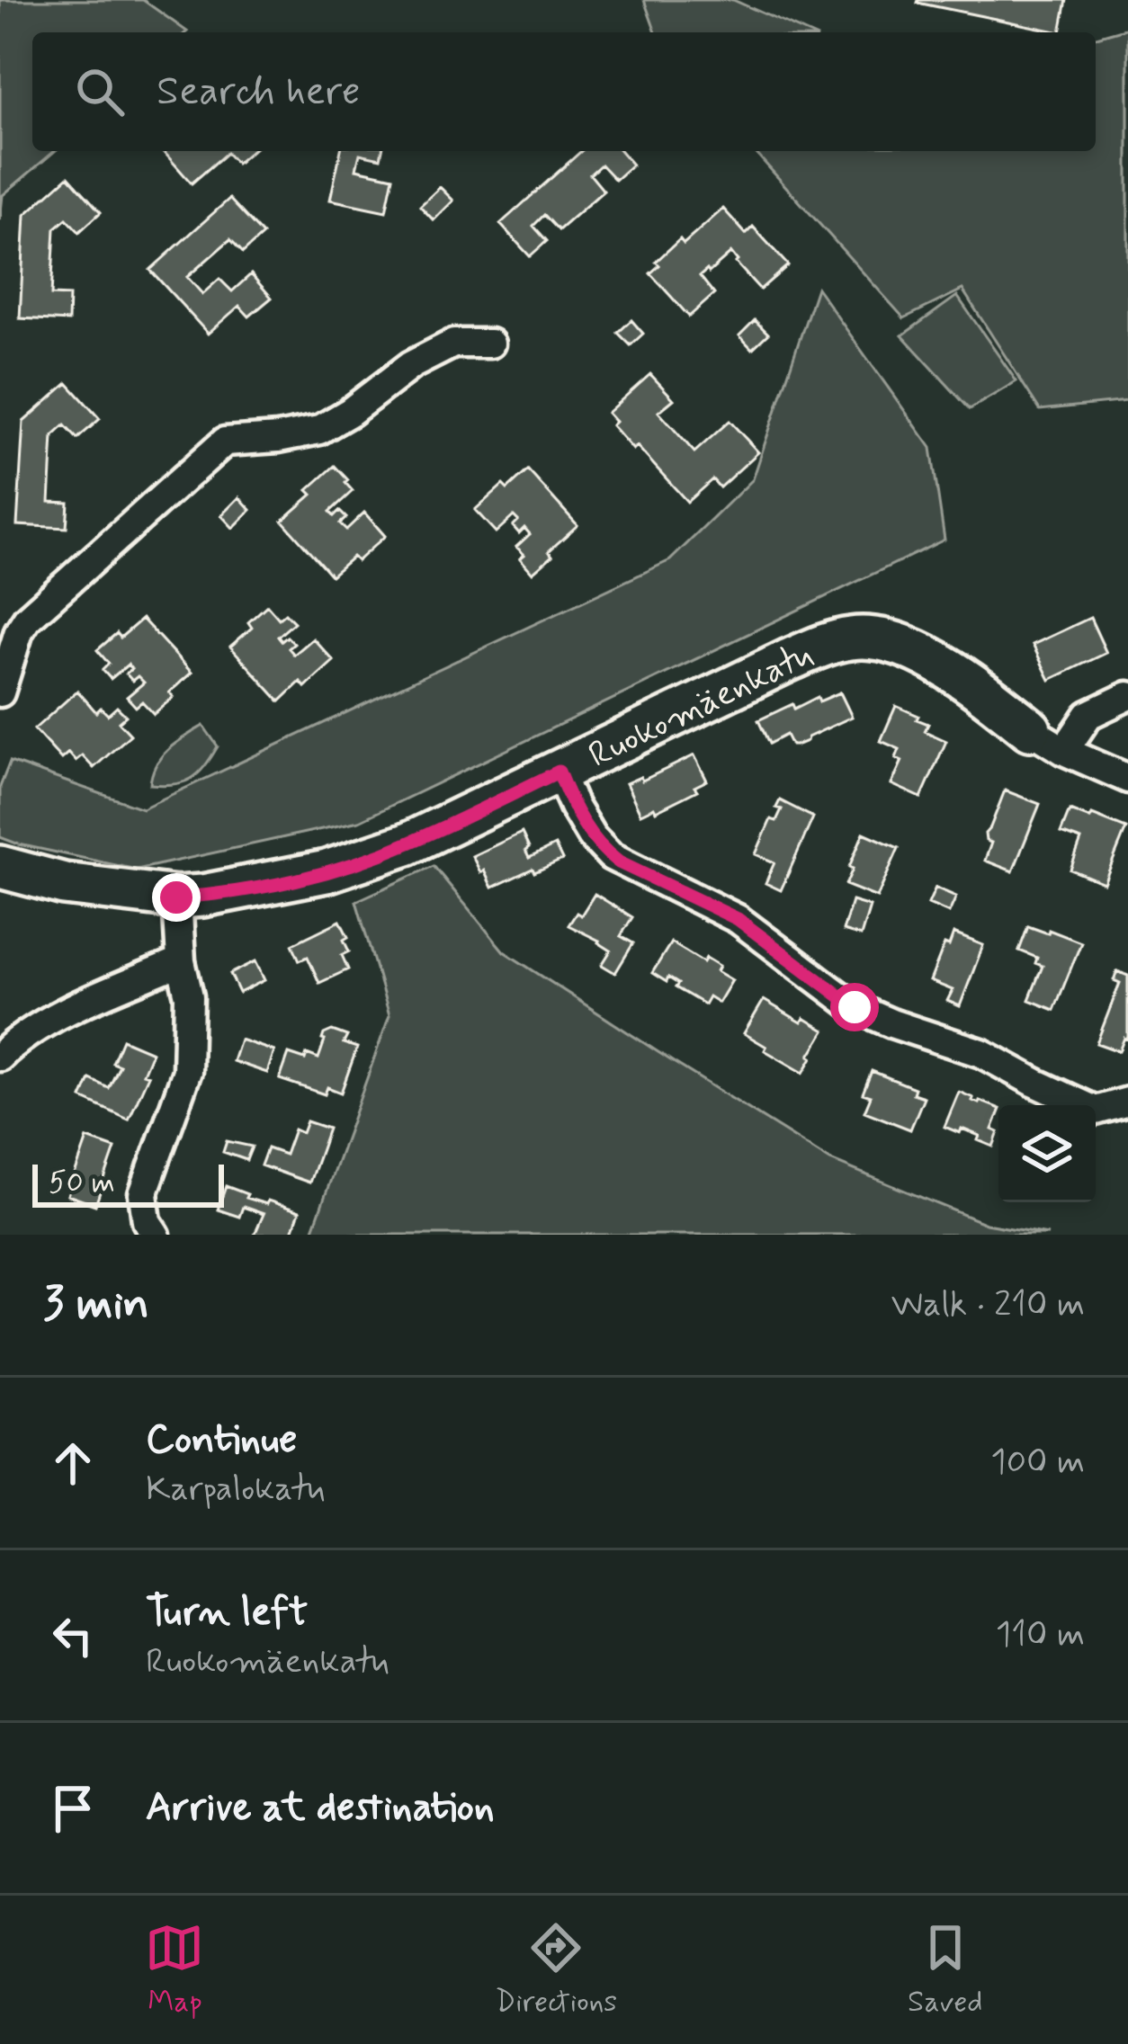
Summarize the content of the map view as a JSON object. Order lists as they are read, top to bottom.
{
  "streets": {
    "street": ["Ruokomäenkatu"]
  },
  "scale_bar": "50 m",
  "page": {
    "search": "Search here",
    "scale": "50 m",
    "heading": ["3 min", "Walk · 210 m"],
    "list": [
      ["Continue", "Karpalokatu", "100 m"],
      ["Turn left", "Ruokomäenkatu", "110 m"],
      "Arrive at destination"
    ],
    "nav": ["Map", "Directions", "Saved"]
  }
}
